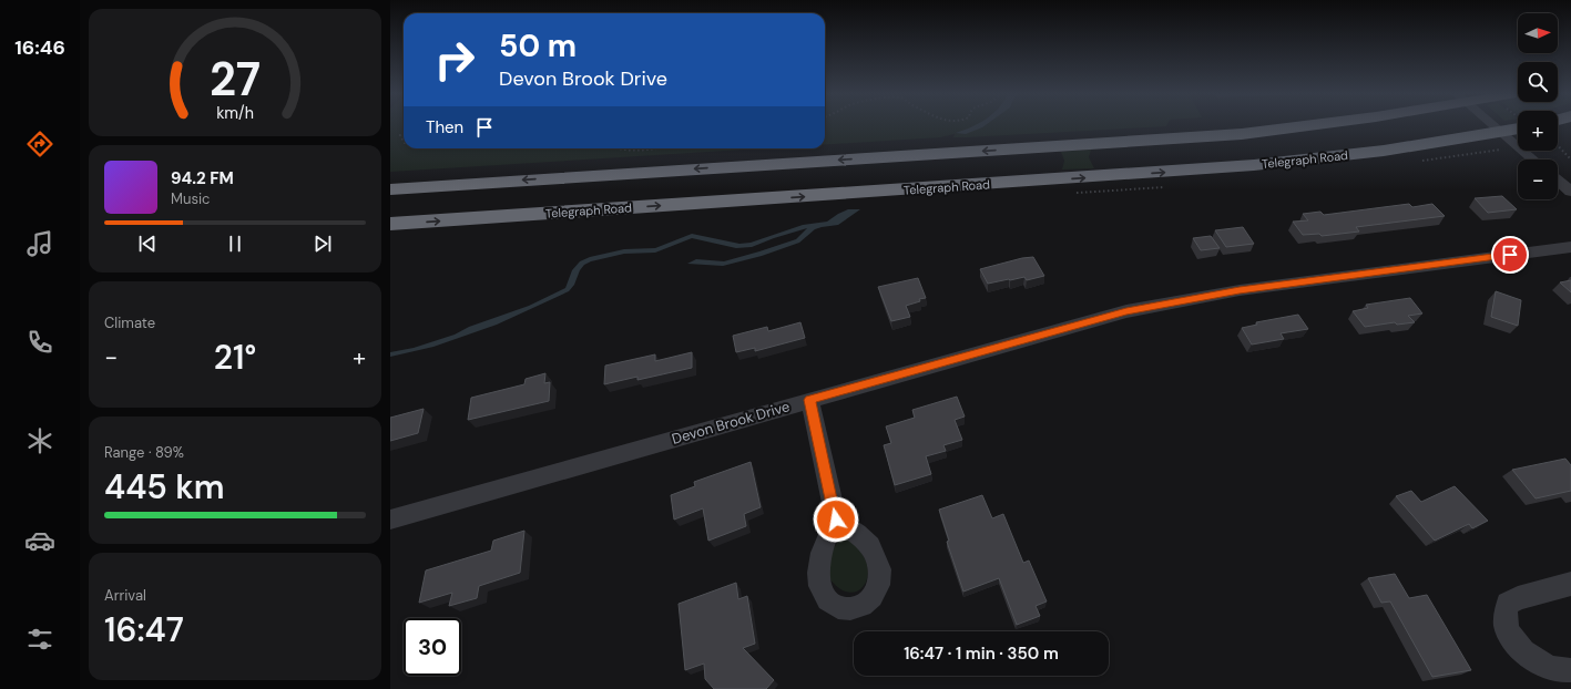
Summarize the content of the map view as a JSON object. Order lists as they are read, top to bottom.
{
  "streets": {
    "highway": ["Telegraph Road"],
    "street": ["Devon Brook Drive"]
  },
  "north": "right",
  "page": {
    "tabs": "16:46",
    "map_buttons": ["+", "−"],
    "turn": ["50 m", "Devon Brook Drive"],
    "then": "Then",
    "song": ["94.2 FM", "Music"],
    "tile": [
      "Climate",
      ["Range · 89%", "445 km"],
      ["Arrival", "16:47"]
    ],
    "heat": ["−", "21°", "+"],
    "limit": "30",
    "trip": "16:47 · 1 min · 350 m",
    "gauge": ["27", "km/h"]
  }
}
